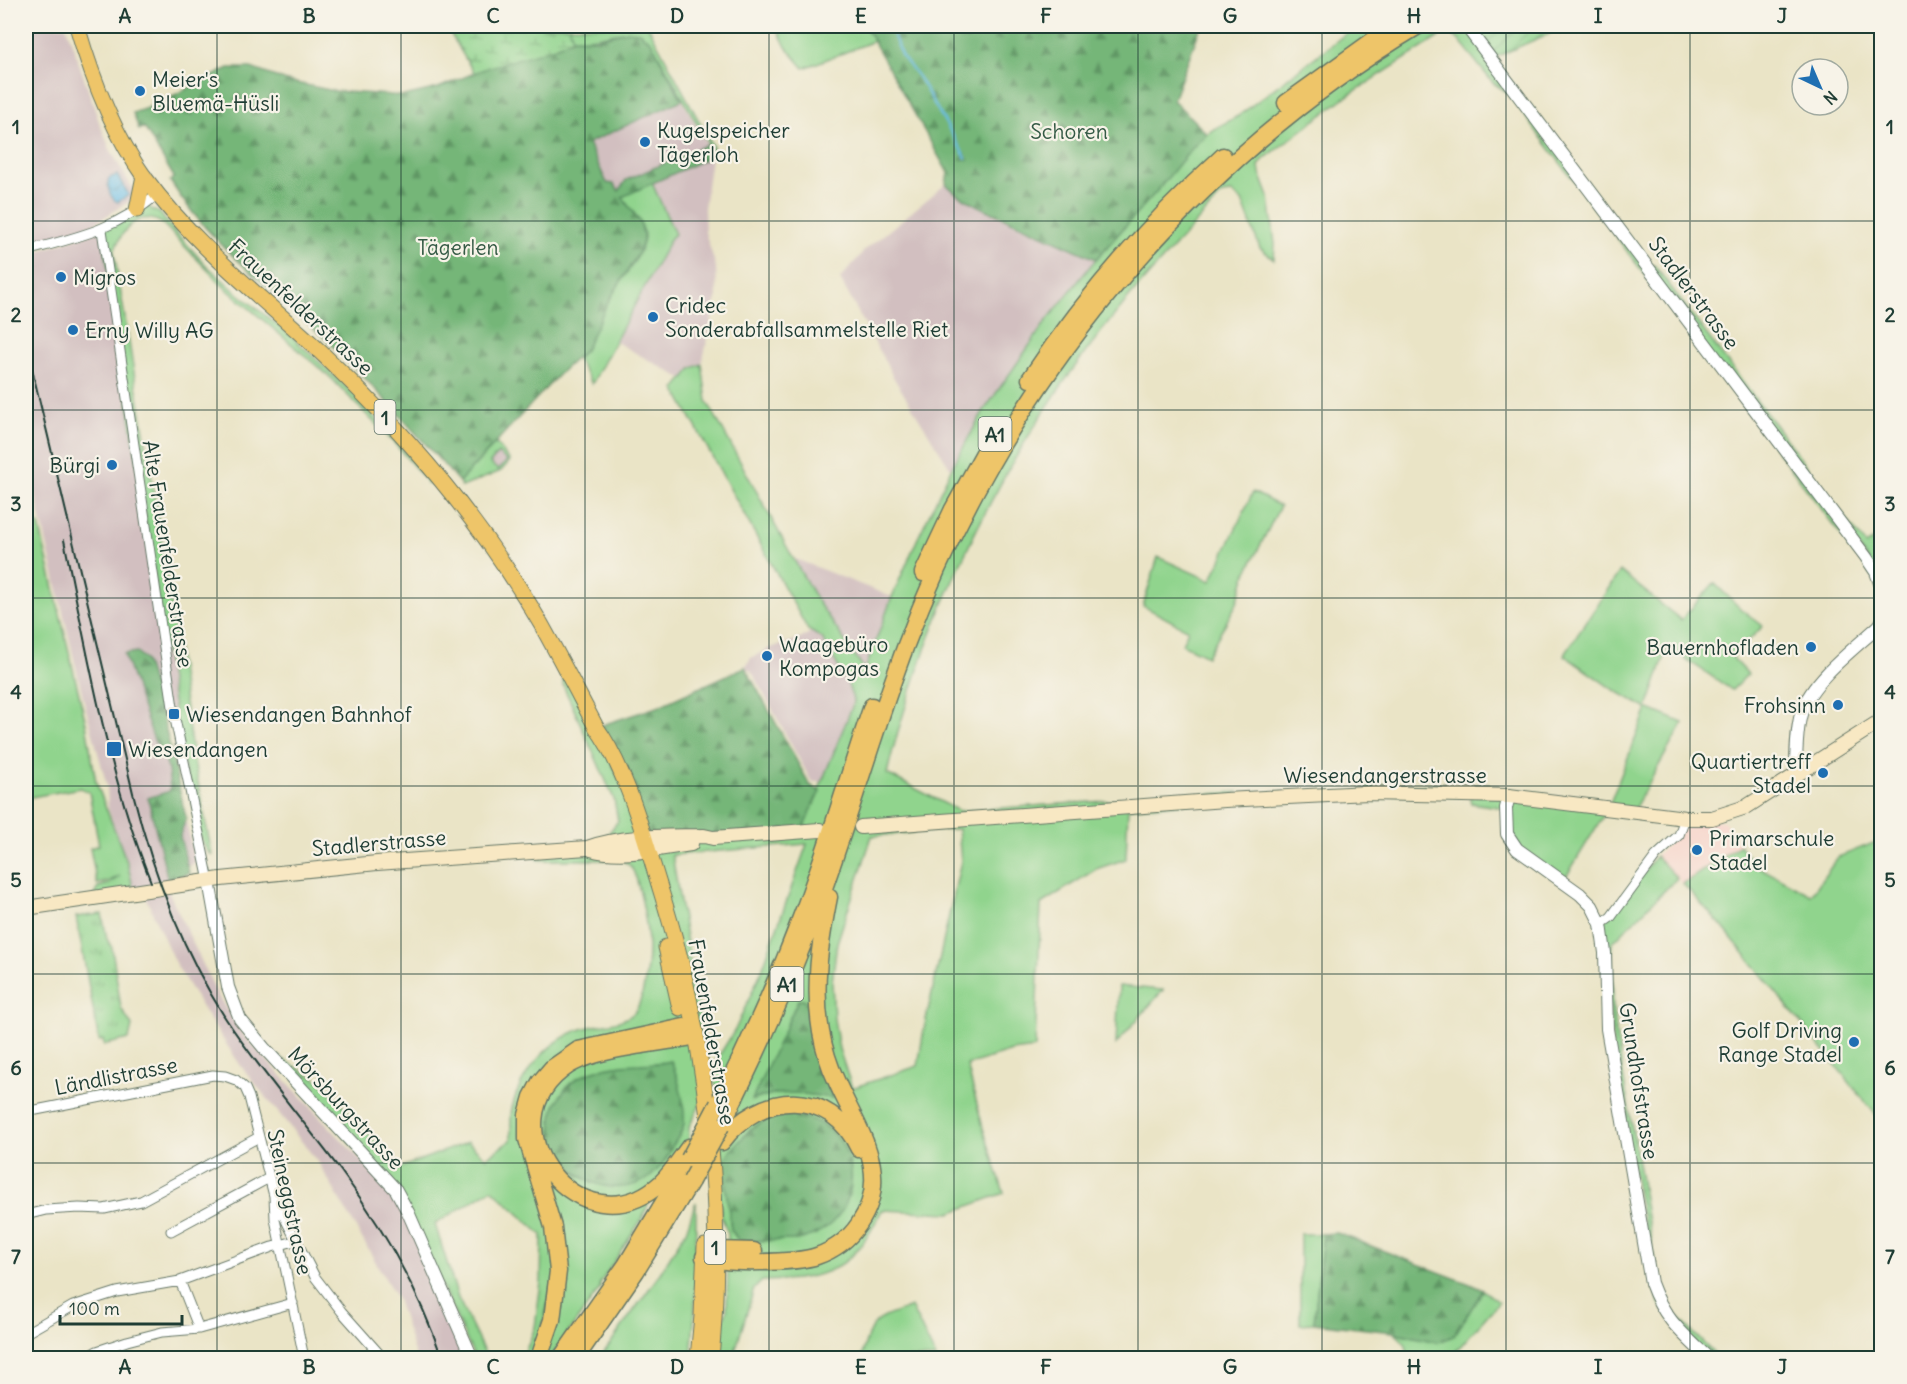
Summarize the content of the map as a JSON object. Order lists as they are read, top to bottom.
{
  "streets": {
    "highway": ["A1"],
    "main road": [
      "Stadlerstrasse",
      "Frauenfelderstrasse",
      "1",
      "Wiesendangerstrasse"
    ],
    "street": [
      "Alte Frauenfelderstrasse",
      "Ländlistrasse",
      "Grundhofstrasse",
      "Mörsburgstrasse",
      "Steineggstrasse"
    ]
  },
  "crossings": [
    ["Stadlerstrasse", "Frauenfelderstrasse"],
    ["Stadlerstrasse", "Alte Frauenfelderstrasse"],
    ["Stadlerstrasse", "Mörsburgstrasse"],
    ["Alte Frauenfelderstrasse", "Mörsburgstrasse"],
    ["Wiesendangerstrasse", "Grundhofstrasse"],
    ["Ländlistrasse", "Steineggstrasse"]
  ],
  "parks": ["Schoren", "Tägerlen"],
  "places": {
    "other": [
      "Meier's Bluemä-Hüsli",
      "Kugelspeicher Tägerloh",
      "Migros",
      "Cridec Sonderabfallsammelstelle Riet",
      "Erny Willy AG",
      "Bürgi",
      "Bauernhofladen",
      "Waagebüro Kompogas",
      "Frohsinn",
      "Quartiertreff Stadel",
      "Primarschule Stadel",
      "Golf Driving Range Stadel"
    ],
    "transit": ["Wiesendangen Bahnhof", "Wiesendangen"]
  },
  "scale_bar": "100 m",
  "north": "bottom right",
  "grid": {
    "columns": [
      "A",
      "B",
      "C",
      "D",
      "E",
      "F",
      "G",
      "H",
      "I",
      "J"
    ],
    "rows": [
      "1",
      "2",
      "3",
      "4",
      "5",
      "6",
      "7"
    ]
  }
}
